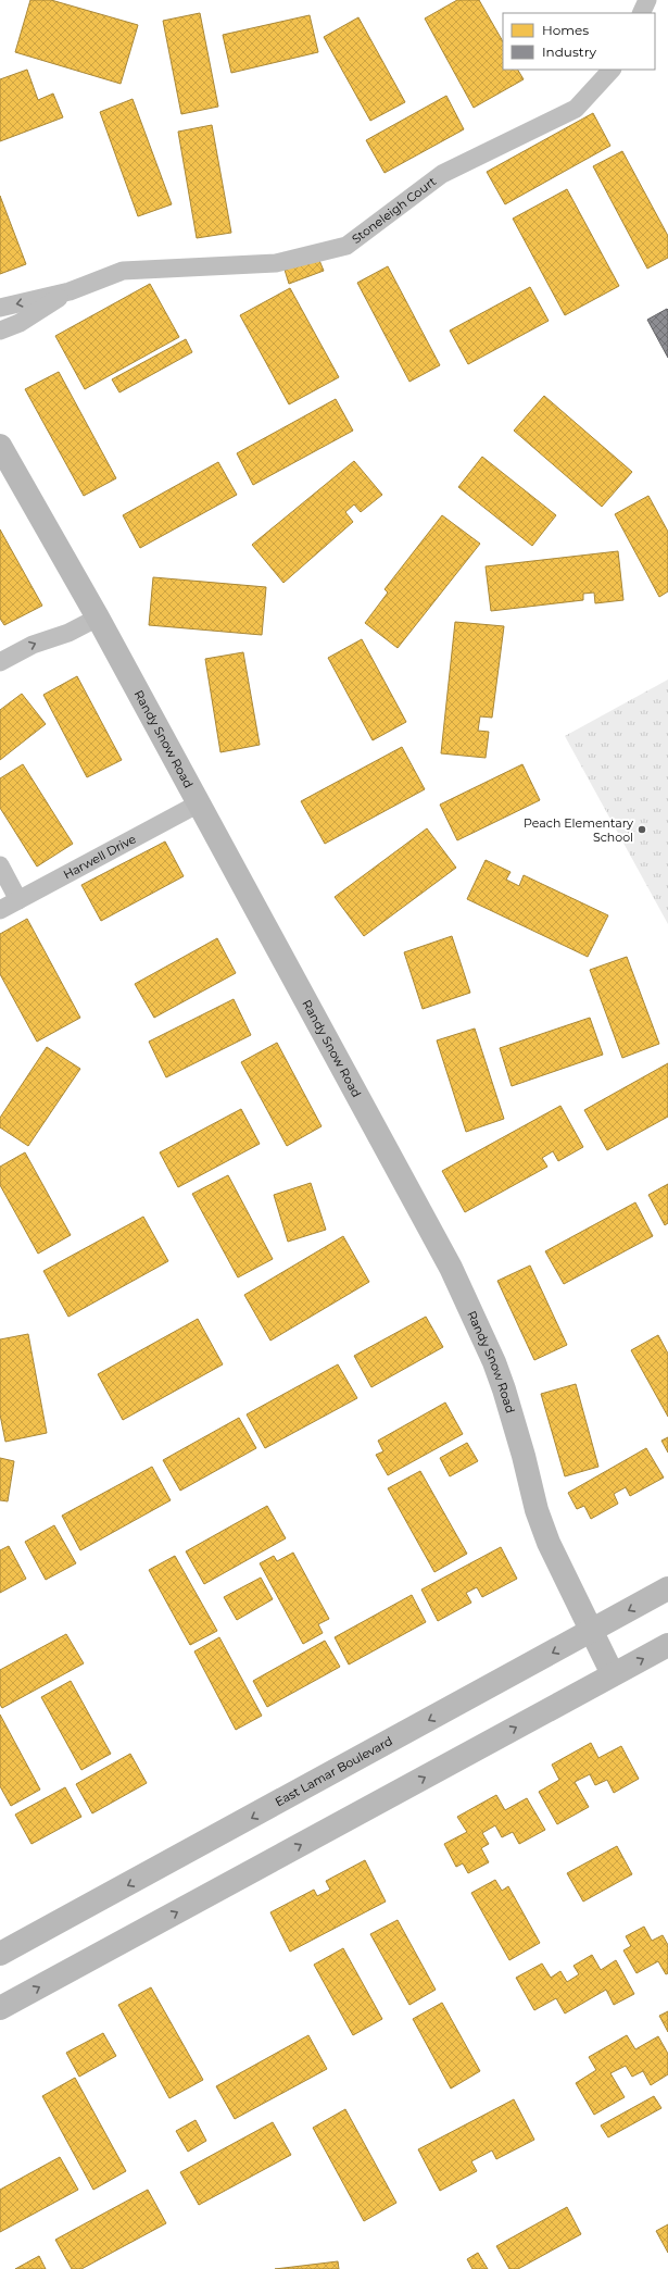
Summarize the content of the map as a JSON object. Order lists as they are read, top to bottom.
{
  "streets": {
    "main road": ["Randy Snow Road", "East Lamar Boulevard"],
    "street": ["Stoneleigh Court", "Harwell Drive"]
  },
  "crossings": [
    ["Randy Snow Road", "Harwell Drive"],
    ["Randy Snow Road", "East Lamar Boulevard"]
  ],
  "places": ["Peach Elementary School"],
  "legend": ["Homes", "Industry"]
}
